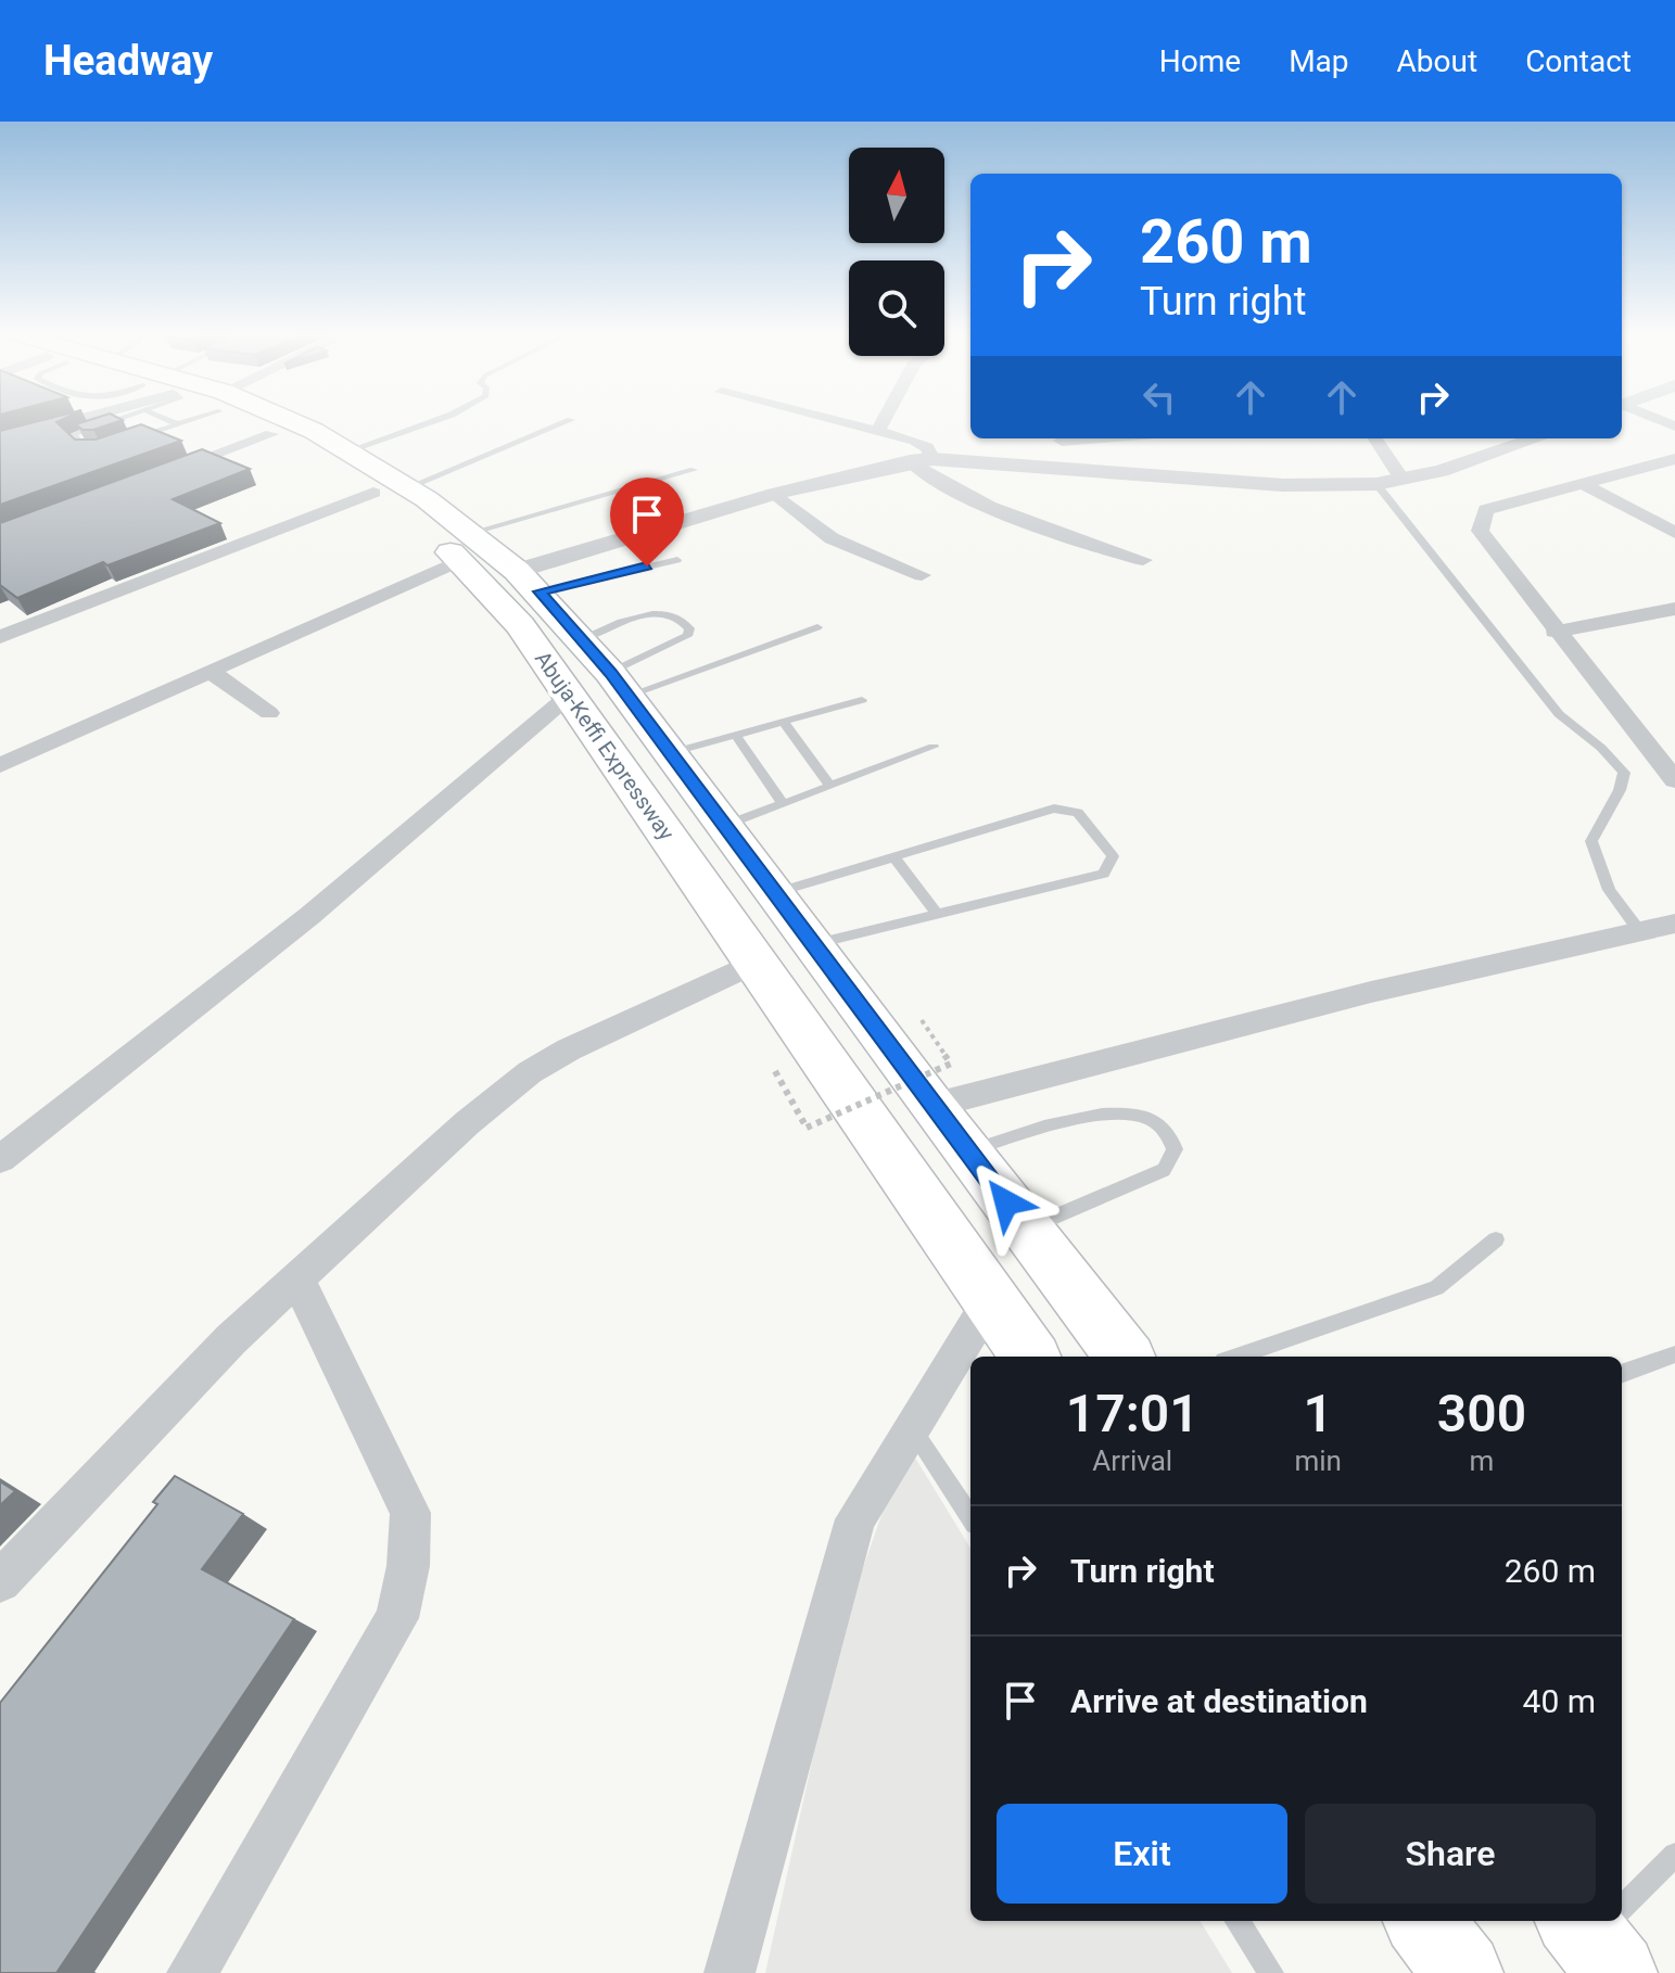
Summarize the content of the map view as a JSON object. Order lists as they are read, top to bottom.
{
  "streets": {
    "highway": ["Abuja-Keffi Expressway"]
  },
  "north": "top",
  "page": {
    "header": "Headway",
    "nav": [
      "Home",
      "Map",
      "About",
      "Contact"
    ],
    "turn": ["260 m", "Turn right"],
    "eta": [
      "17:01",
      "Arrival",
      "1",
      "min",
      "300",
      "m"
    ],
    "list": [
      {
        "name": "Turn right",
        "value": "260 m"
      },
      {
        "name": "Arrive at destination",
        "value": "40 m"
      }
    ],
    "buttons": ["Exit", "Share"]
  }
}
